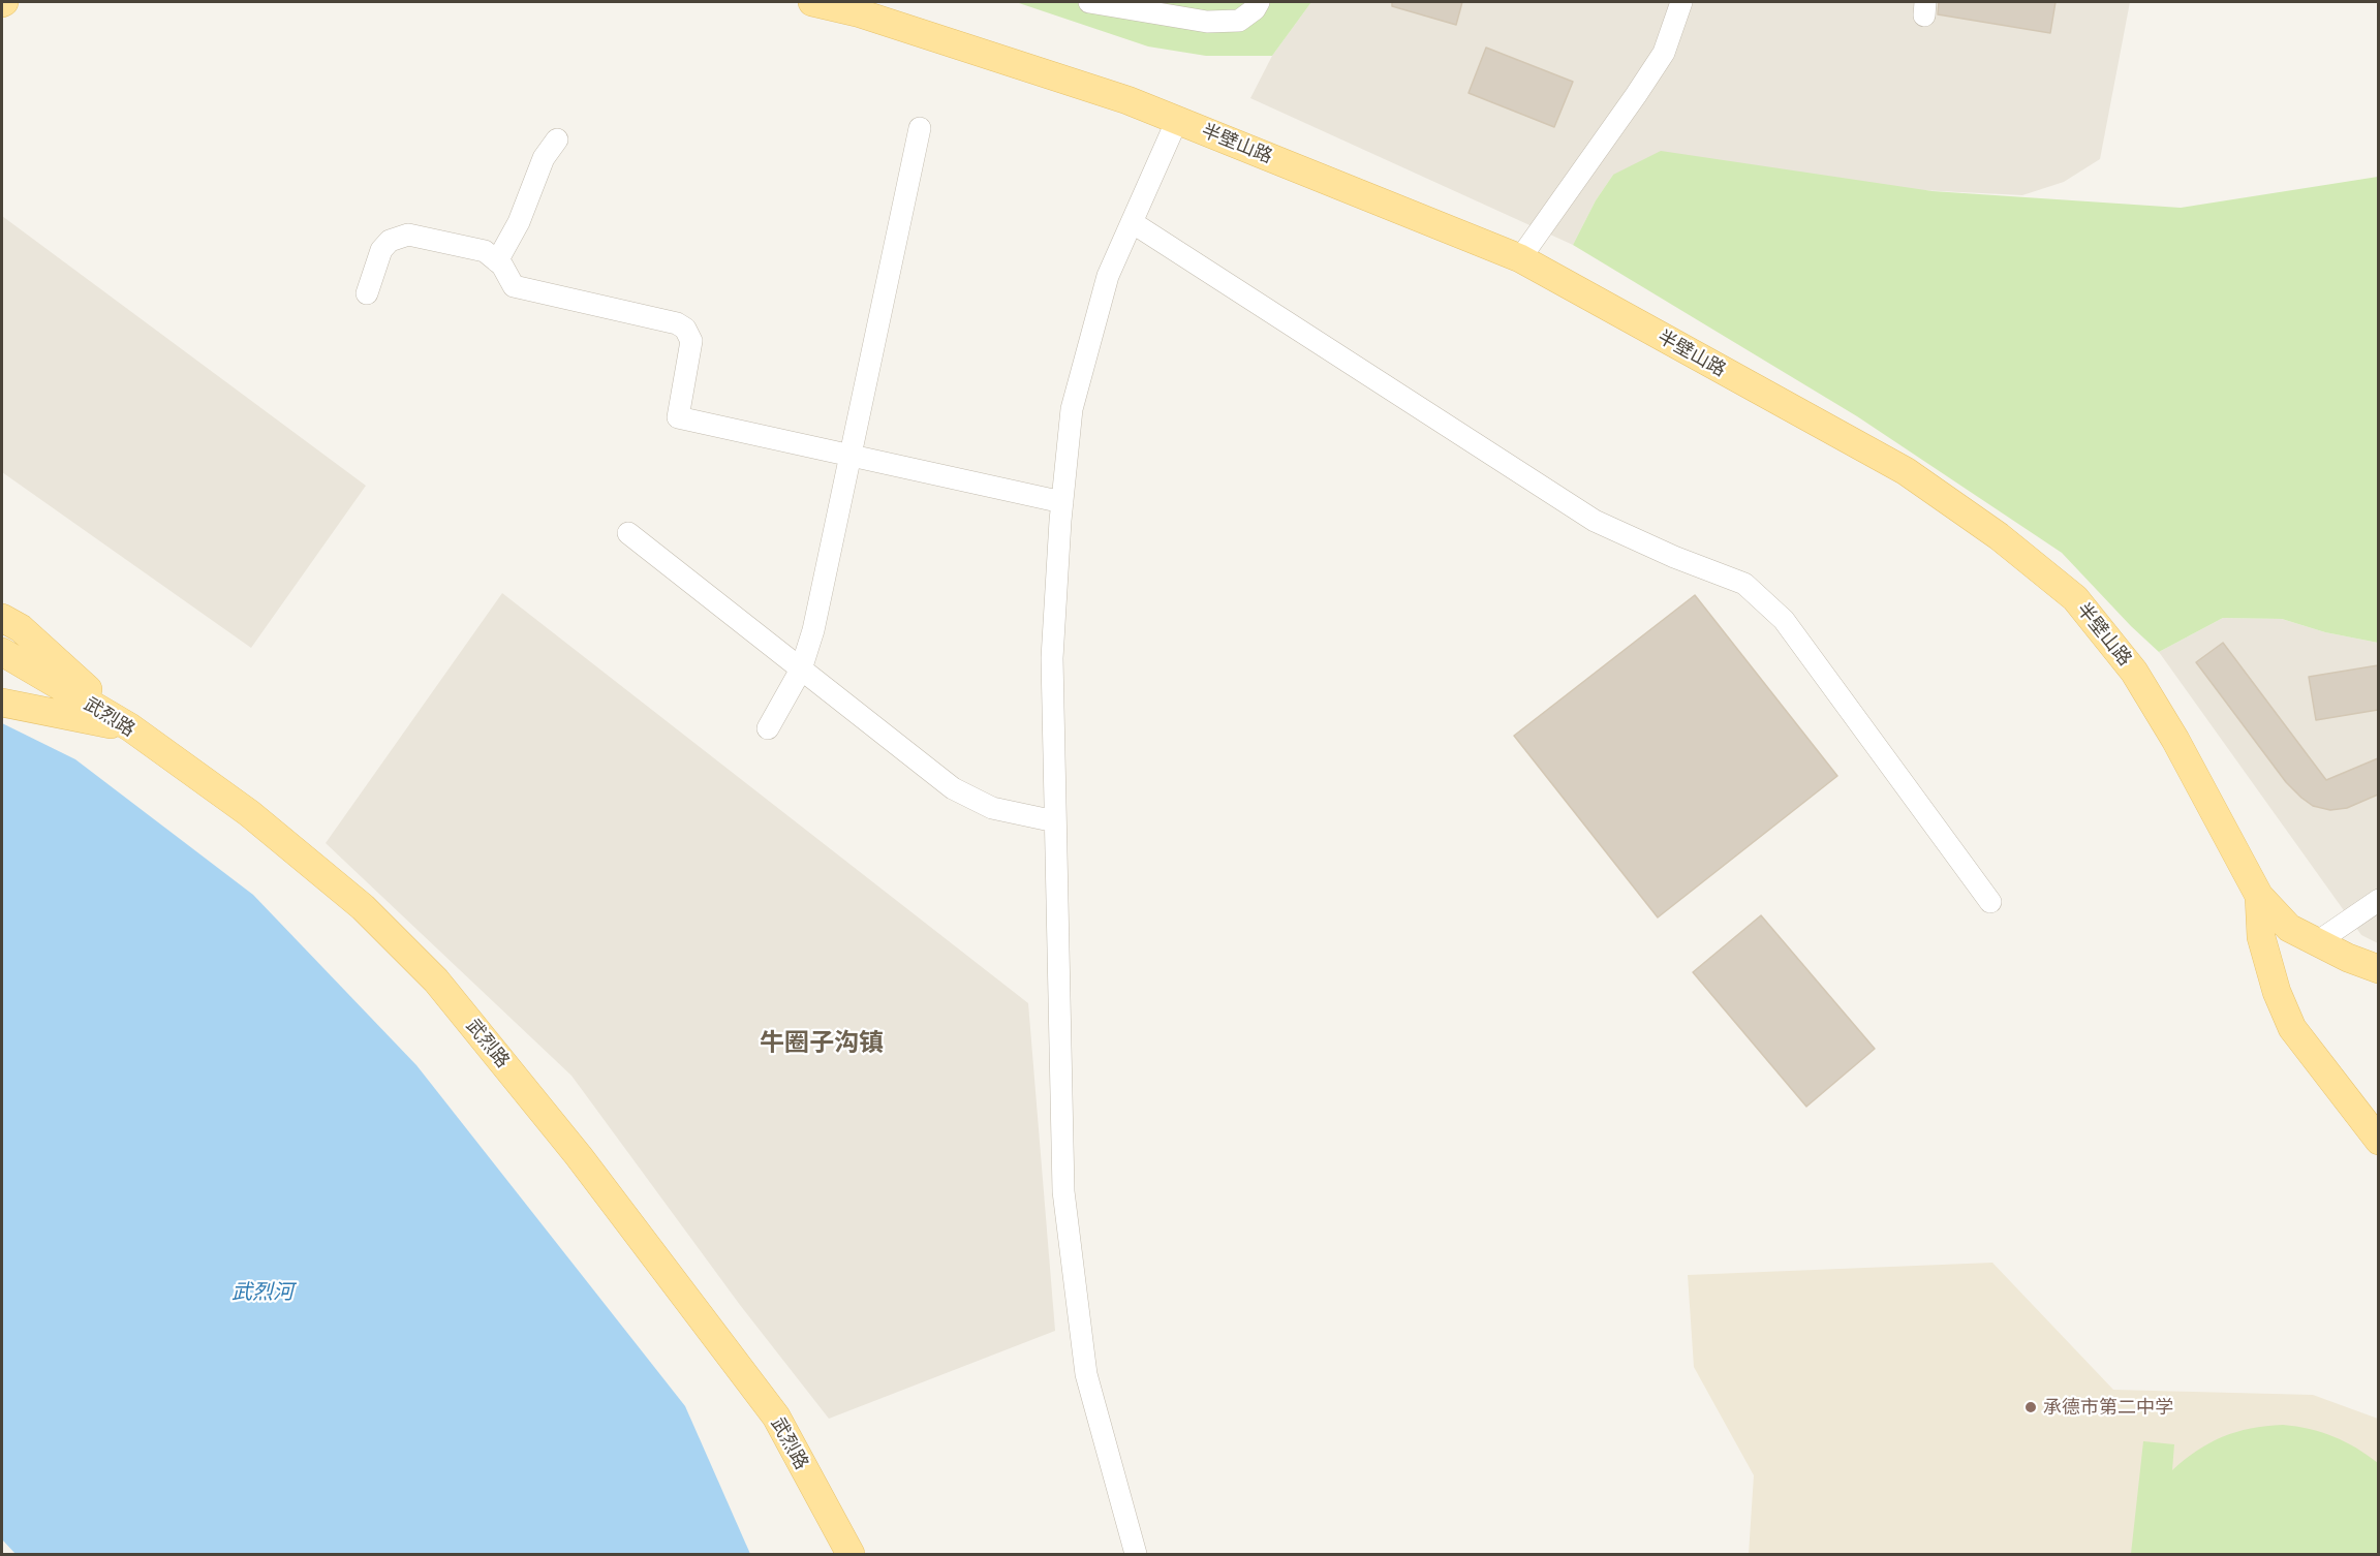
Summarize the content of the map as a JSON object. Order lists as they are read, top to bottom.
{
  "streets": {
    "main road": ["半壁山路", "武烈路"]
  },
  "districts": ["牛圈子沟镇"],
  "water": ["武烈河"],
  "places": ["承德市第二中学"]
}
